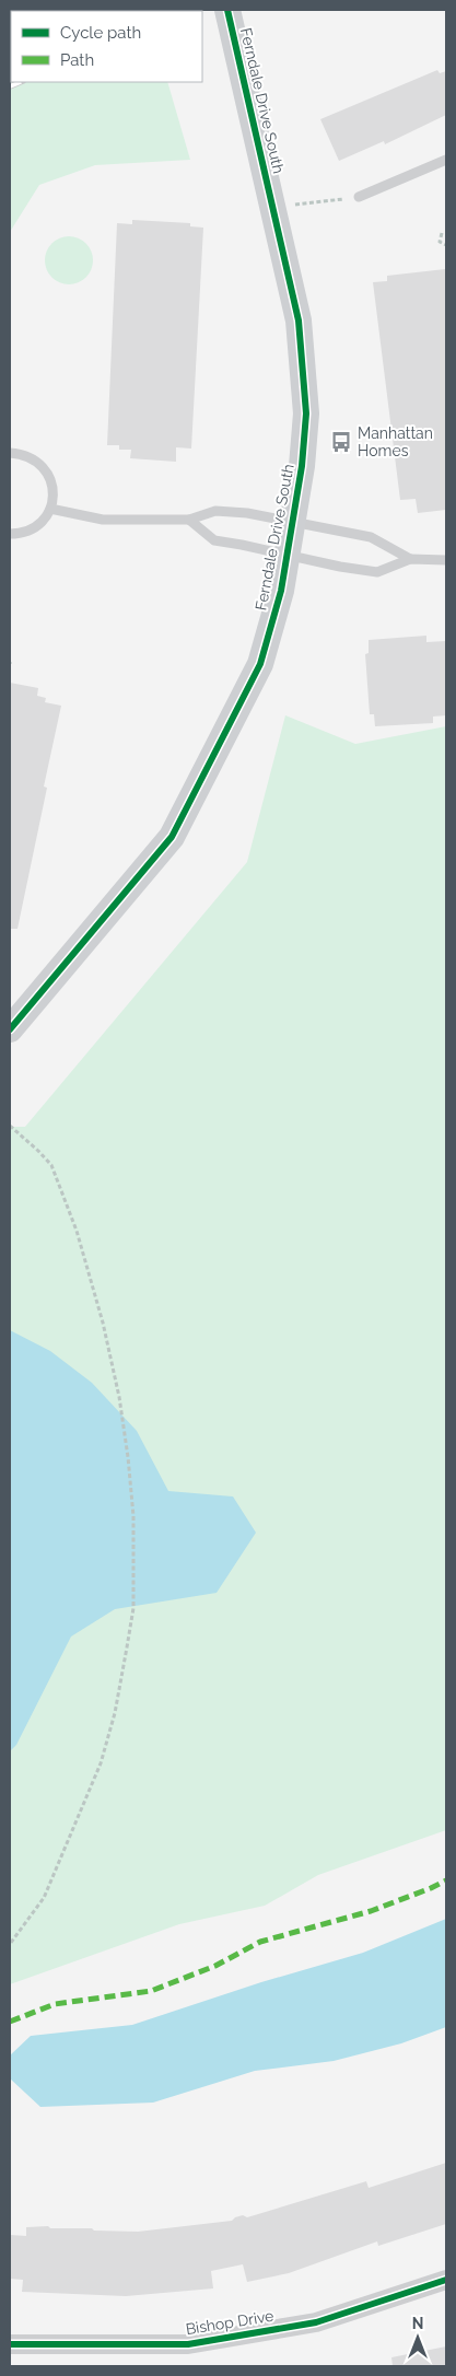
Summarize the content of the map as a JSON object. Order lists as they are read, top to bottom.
{
  "streets": {
    "main road": ["Ferndale Drive South"],
    "street": ["Bishop Drive"]
  },
  "places": {
    "bus stop": ["Manhattan Homes"]
  },
  "legend": ["Cycle path", "Path"],
  "north": "top"
}
